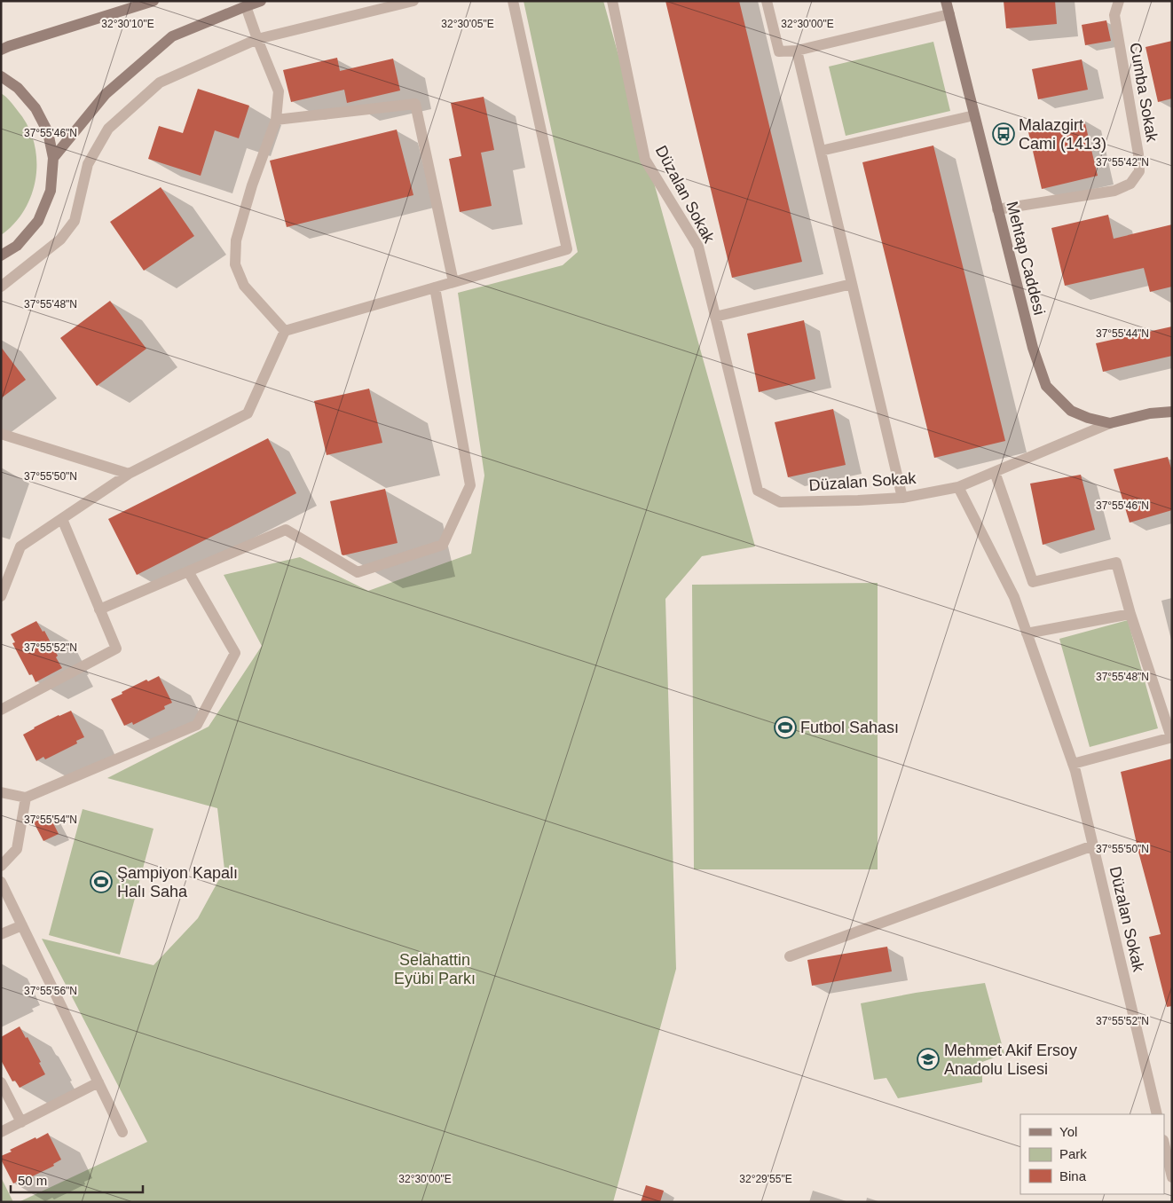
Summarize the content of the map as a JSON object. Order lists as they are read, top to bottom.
{
  "streets": {
    "main road": ["Mehtap Caddesi"],
    "street": ["Cumba Sokak", "Düzalan Sokak"]
  },
  "crossings": [
    ["Cumba Sokak", "Mehtap Caddesi"]
  ],
  "parks": ["Selahattin Eyübi Parkı"],
  "places": {
    "bus stop": ["Malazgirt Cami (1413)"],
    "sports": ["Futbol Sahası", "Şampiyon Kapalı Halı Saha"],
    "school or university": ["Mehmet Akif Ersoy Anadolu Lisesi"]
  },
  "legend": ["Yol", "Park", "Bina"],
  "scale_bar": "50 m",
  "coordinates": [
    "32°30'10\"E",
    "32°30'05\"E",
    "32°30'00\"E",
    "37°55'46\"N",
    "37°55'42\"N",
    "37°55'48\"N",
    "37°55'44\"N",
    "37°55'50\"N",
    "37°55'52\"N",
    "37°55'54\"N",
    "37°55'56\"N",
    "32°29'55\"E"
  ]
}
